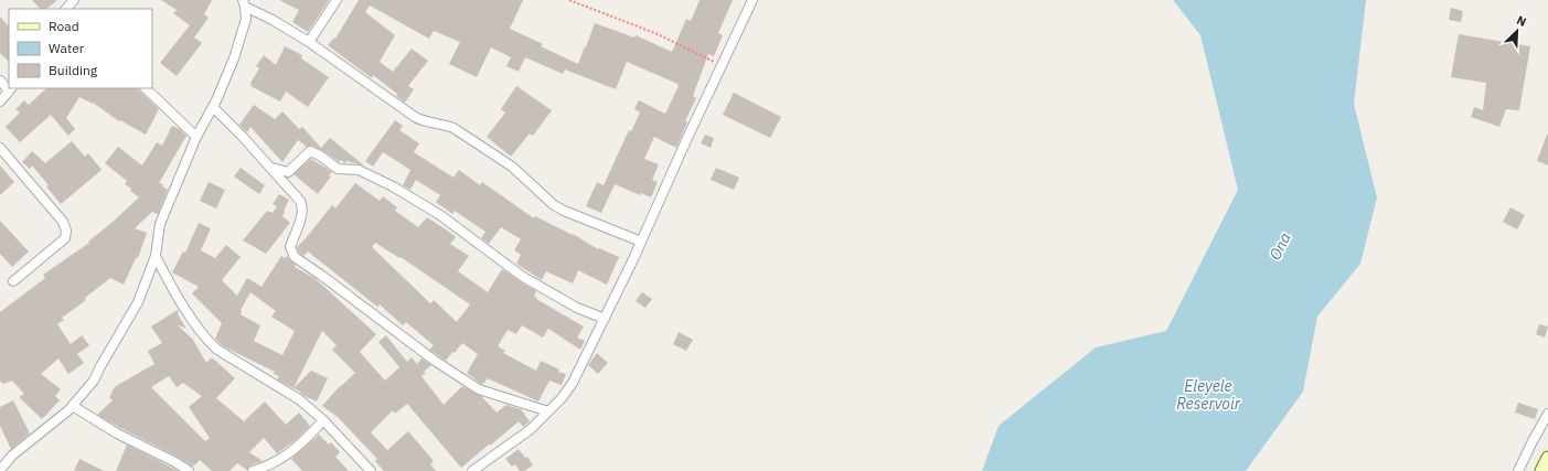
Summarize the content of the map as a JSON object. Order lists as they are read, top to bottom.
{
  "water": ["Ona", "Eleyele Reservoir"],
  "legend": ["Road", "Water", "Building"],
  "north": "top right"
}
